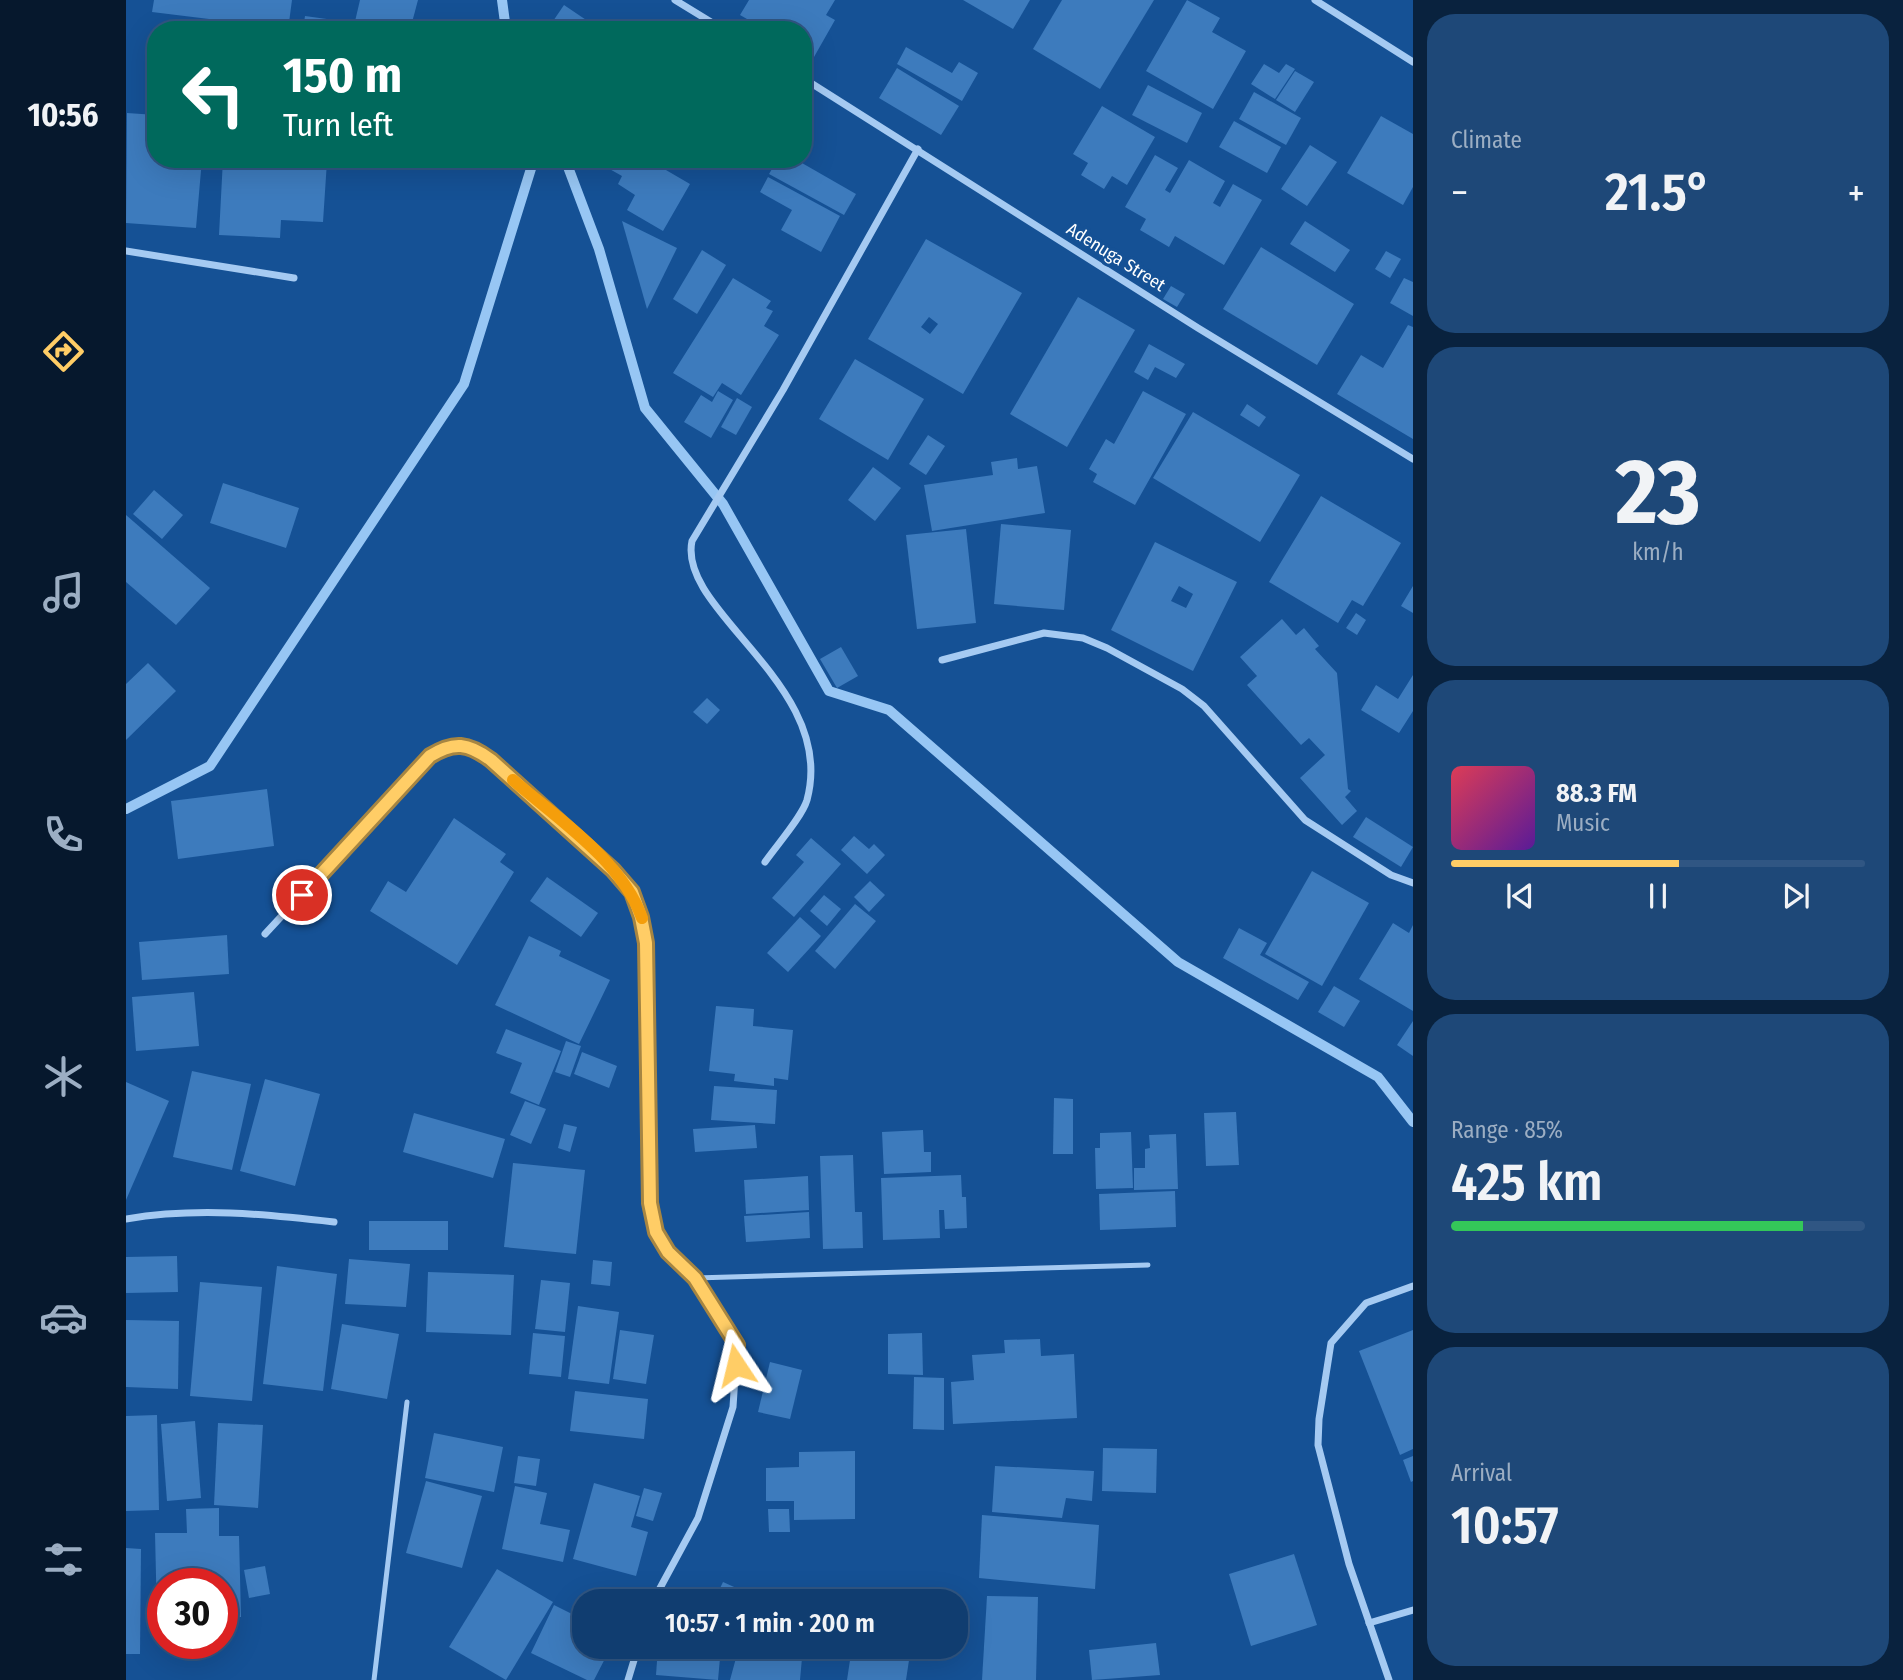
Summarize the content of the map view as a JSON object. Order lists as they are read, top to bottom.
{
  "streets": {
    "street": ["Adenuga Street"]
  },
  "page": {
    "tabs": "10:56",
    "tile": [
      "Climate",
      ["23", "km/h"],
      ["Range · 85%", "425 km"],
      ["Arrival", "10:57"]
    ],
    "turn": ["150 m", "Turn left"],
    "heat": ["−", "21.5°", "+"],
    "song": ["88.3 FM", "Music"],
    "limit": "30",
    "trip": "10:57 · 1 min · 200 m"
  }
}
